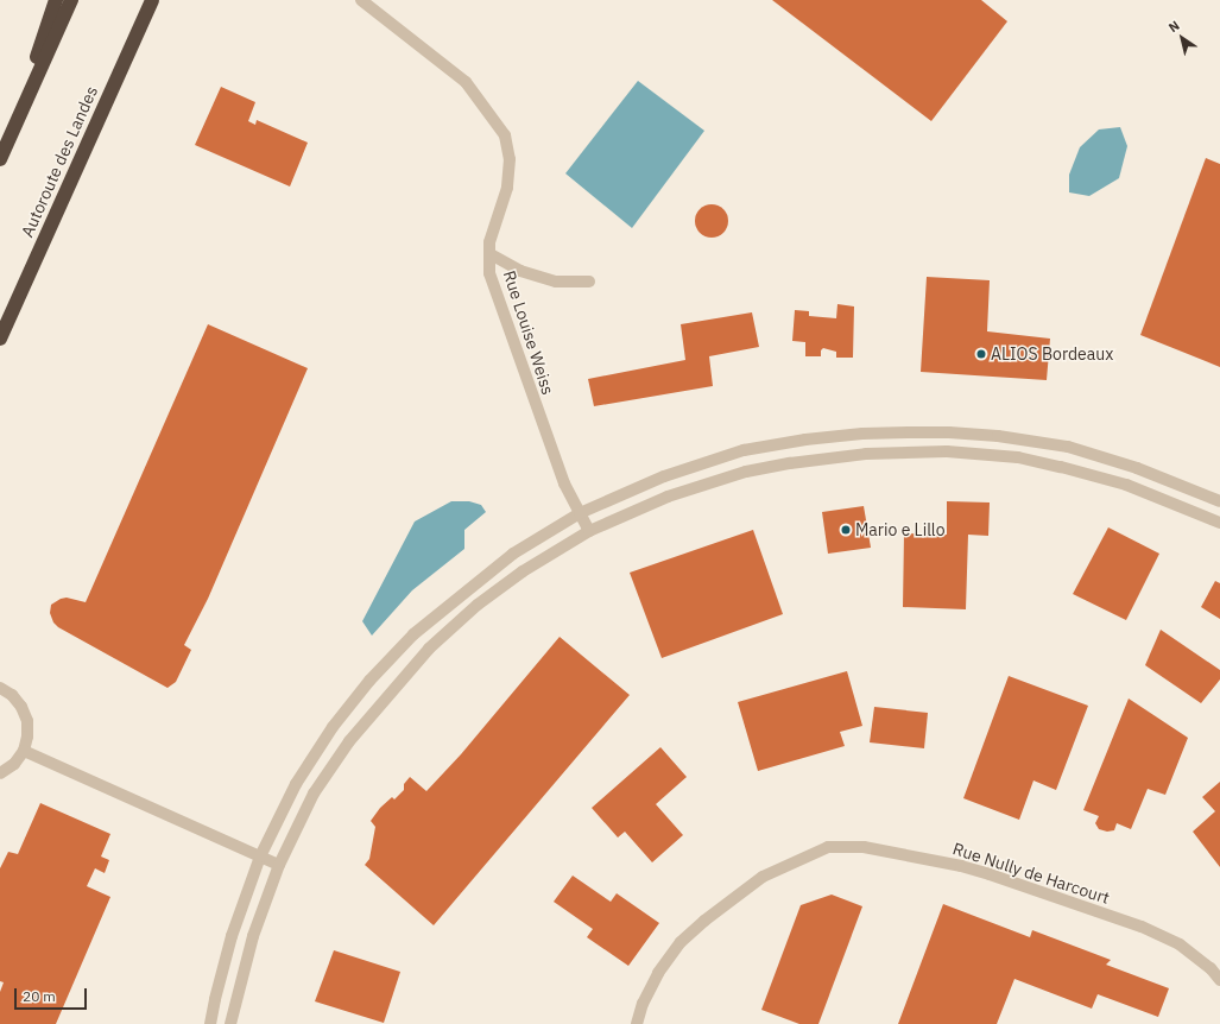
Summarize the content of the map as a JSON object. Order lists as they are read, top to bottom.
{
  "streets": {
    "highway": ["Autoroute des Landes"],
    "street": ["Rue Louise Weiss", "Rue Nully de Harcourt"]
  },
  "places": ["ALIOS Bordeaux", "Mario e Lillo"],
  "scale_bar": "20 m",
  "north": "top left"
}
